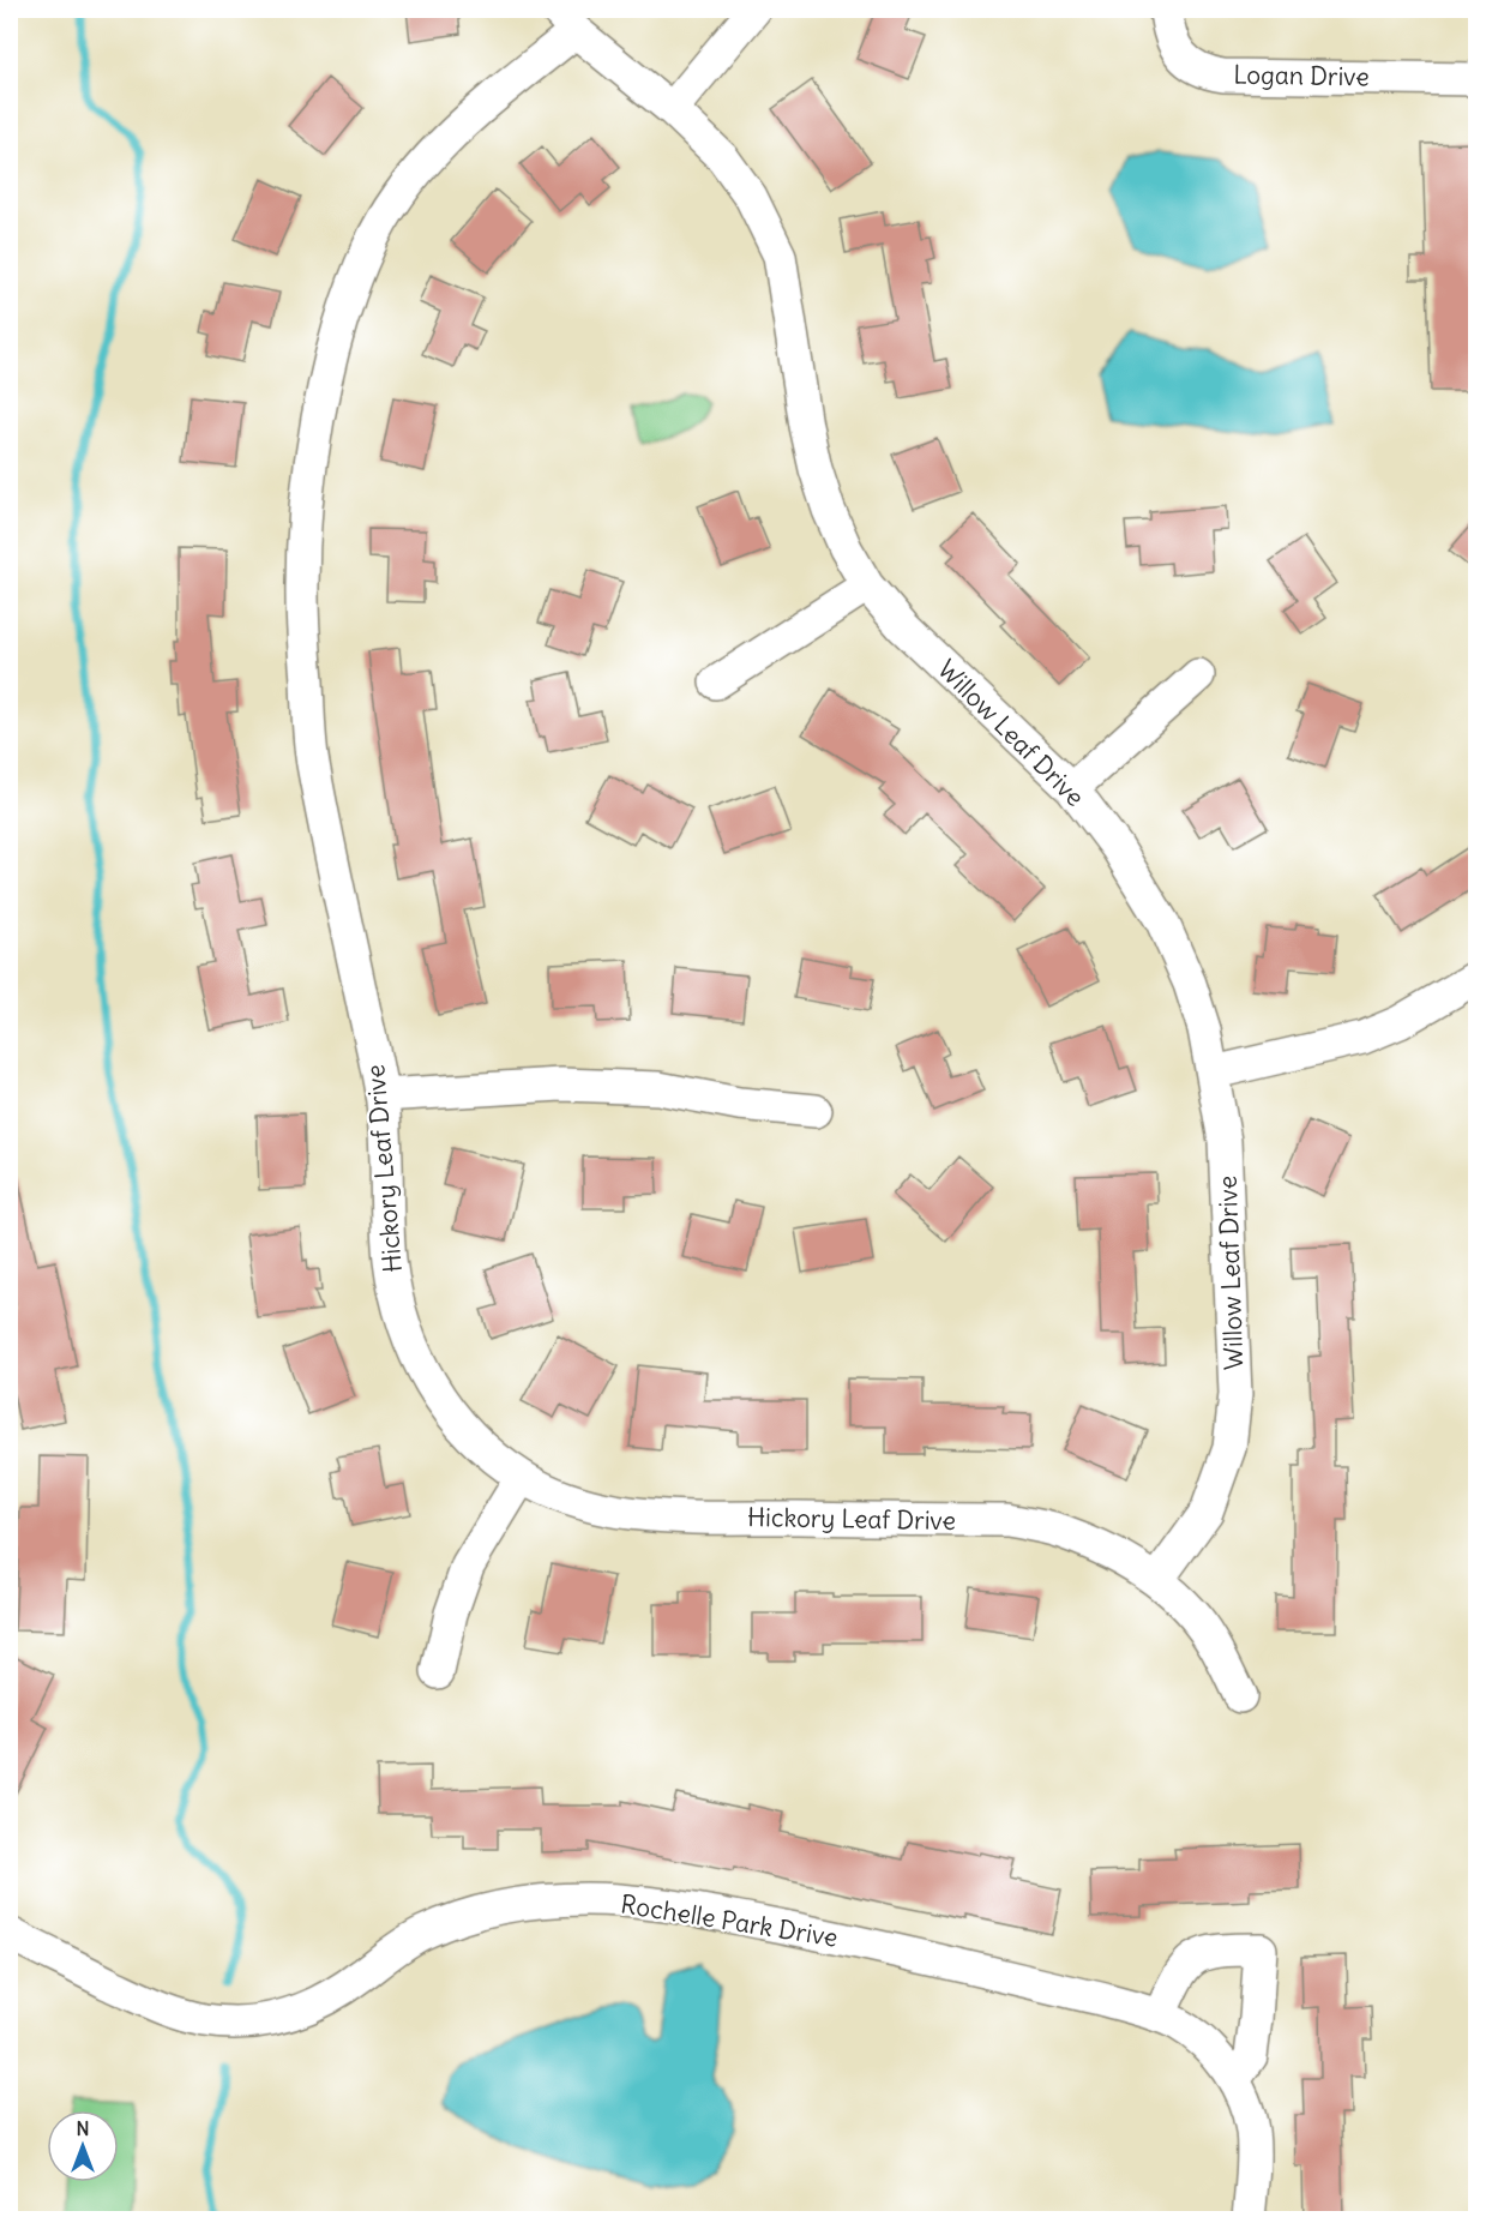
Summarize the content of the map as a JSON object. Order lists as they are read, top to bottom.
{
  "streets": {
    "street": [
      "Logan Drive",
      "Willow Leaf Drive",
      "Hickory Leaf Drive",
      "Rochelle Park Drive"
    ]
  },
  "crossings": [
    ["Willow Leaf Drive", "Hickory Leaf Drive"]
  ],
  "north": "top"
}
